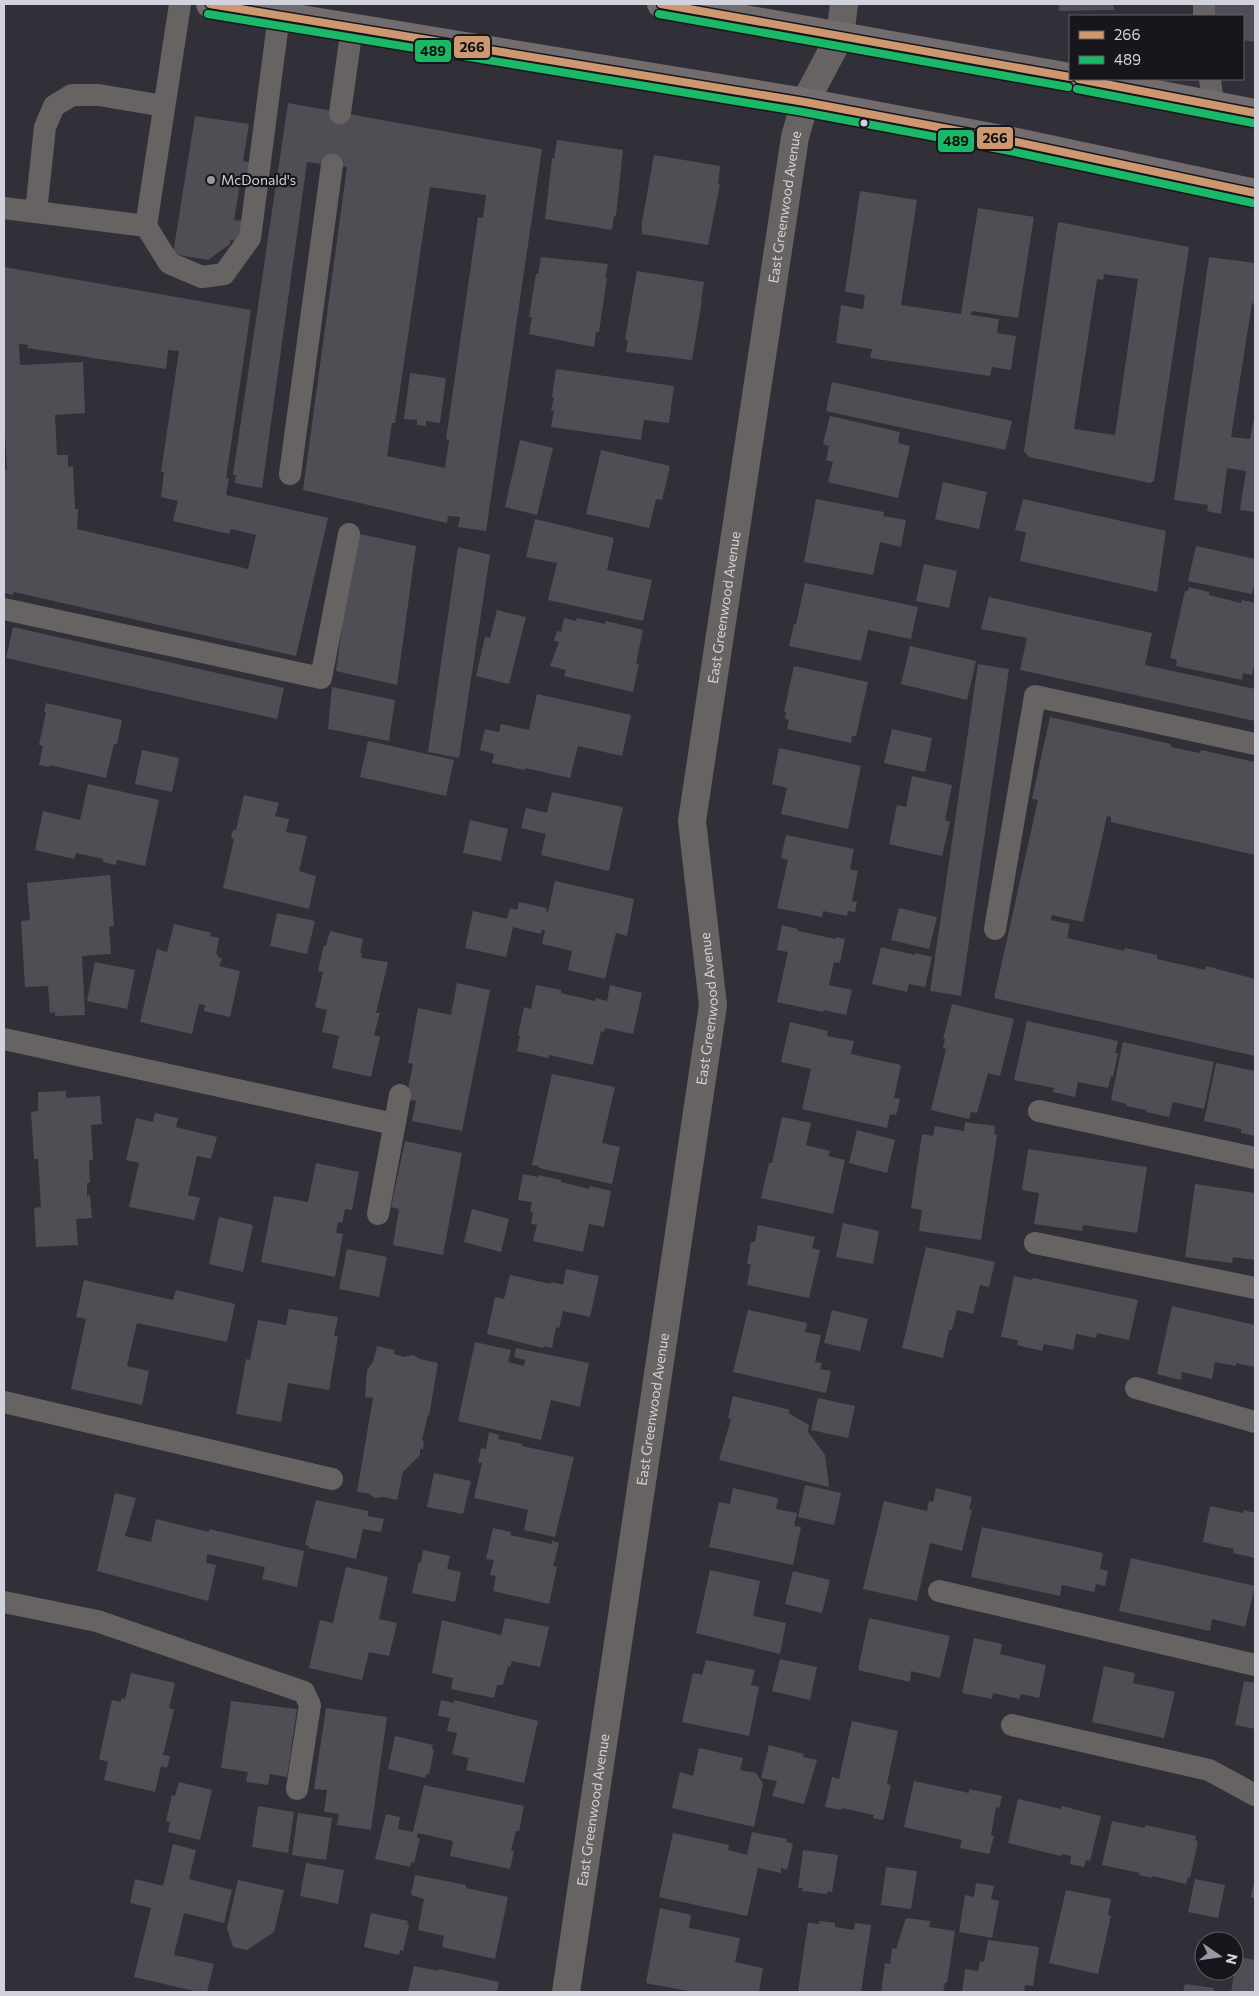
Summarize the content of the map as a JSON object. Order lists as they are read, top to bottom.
{
  "streets": {
    "street": ["East Greenwood Avenue"]
  },
  "places": ["McDonald's"],
  "lines": ["transit line 266", "transit line 489"],
  "legend": ["266", "489"],
  "north": "right"
}
